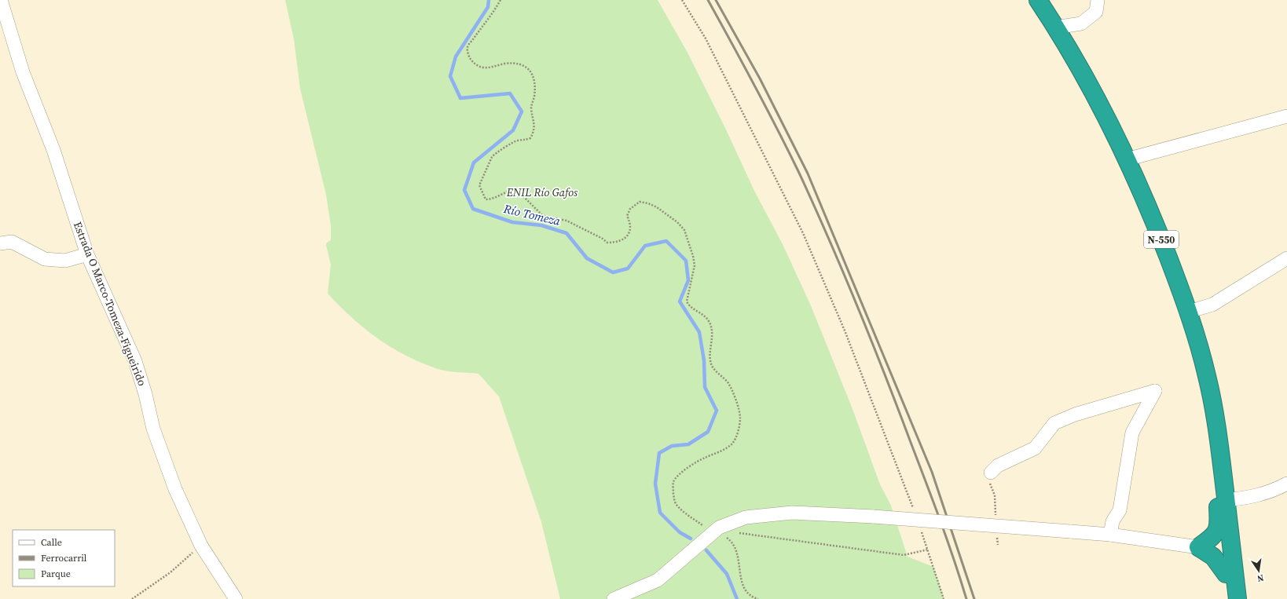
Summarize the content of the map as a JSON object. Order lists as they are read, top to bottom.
{
  "streets": {
    "highway": ["N-550"],
    "street": ["Estrada O Marco-Tomeza-Figueirido"]
  },
  "water": ["Río Tomeza"],
  "parks": ["ENIL Río Gafos"],
  "legend": ["Calle", "Ferrocarril", "Parque"],
  "north": "bottom"
}
